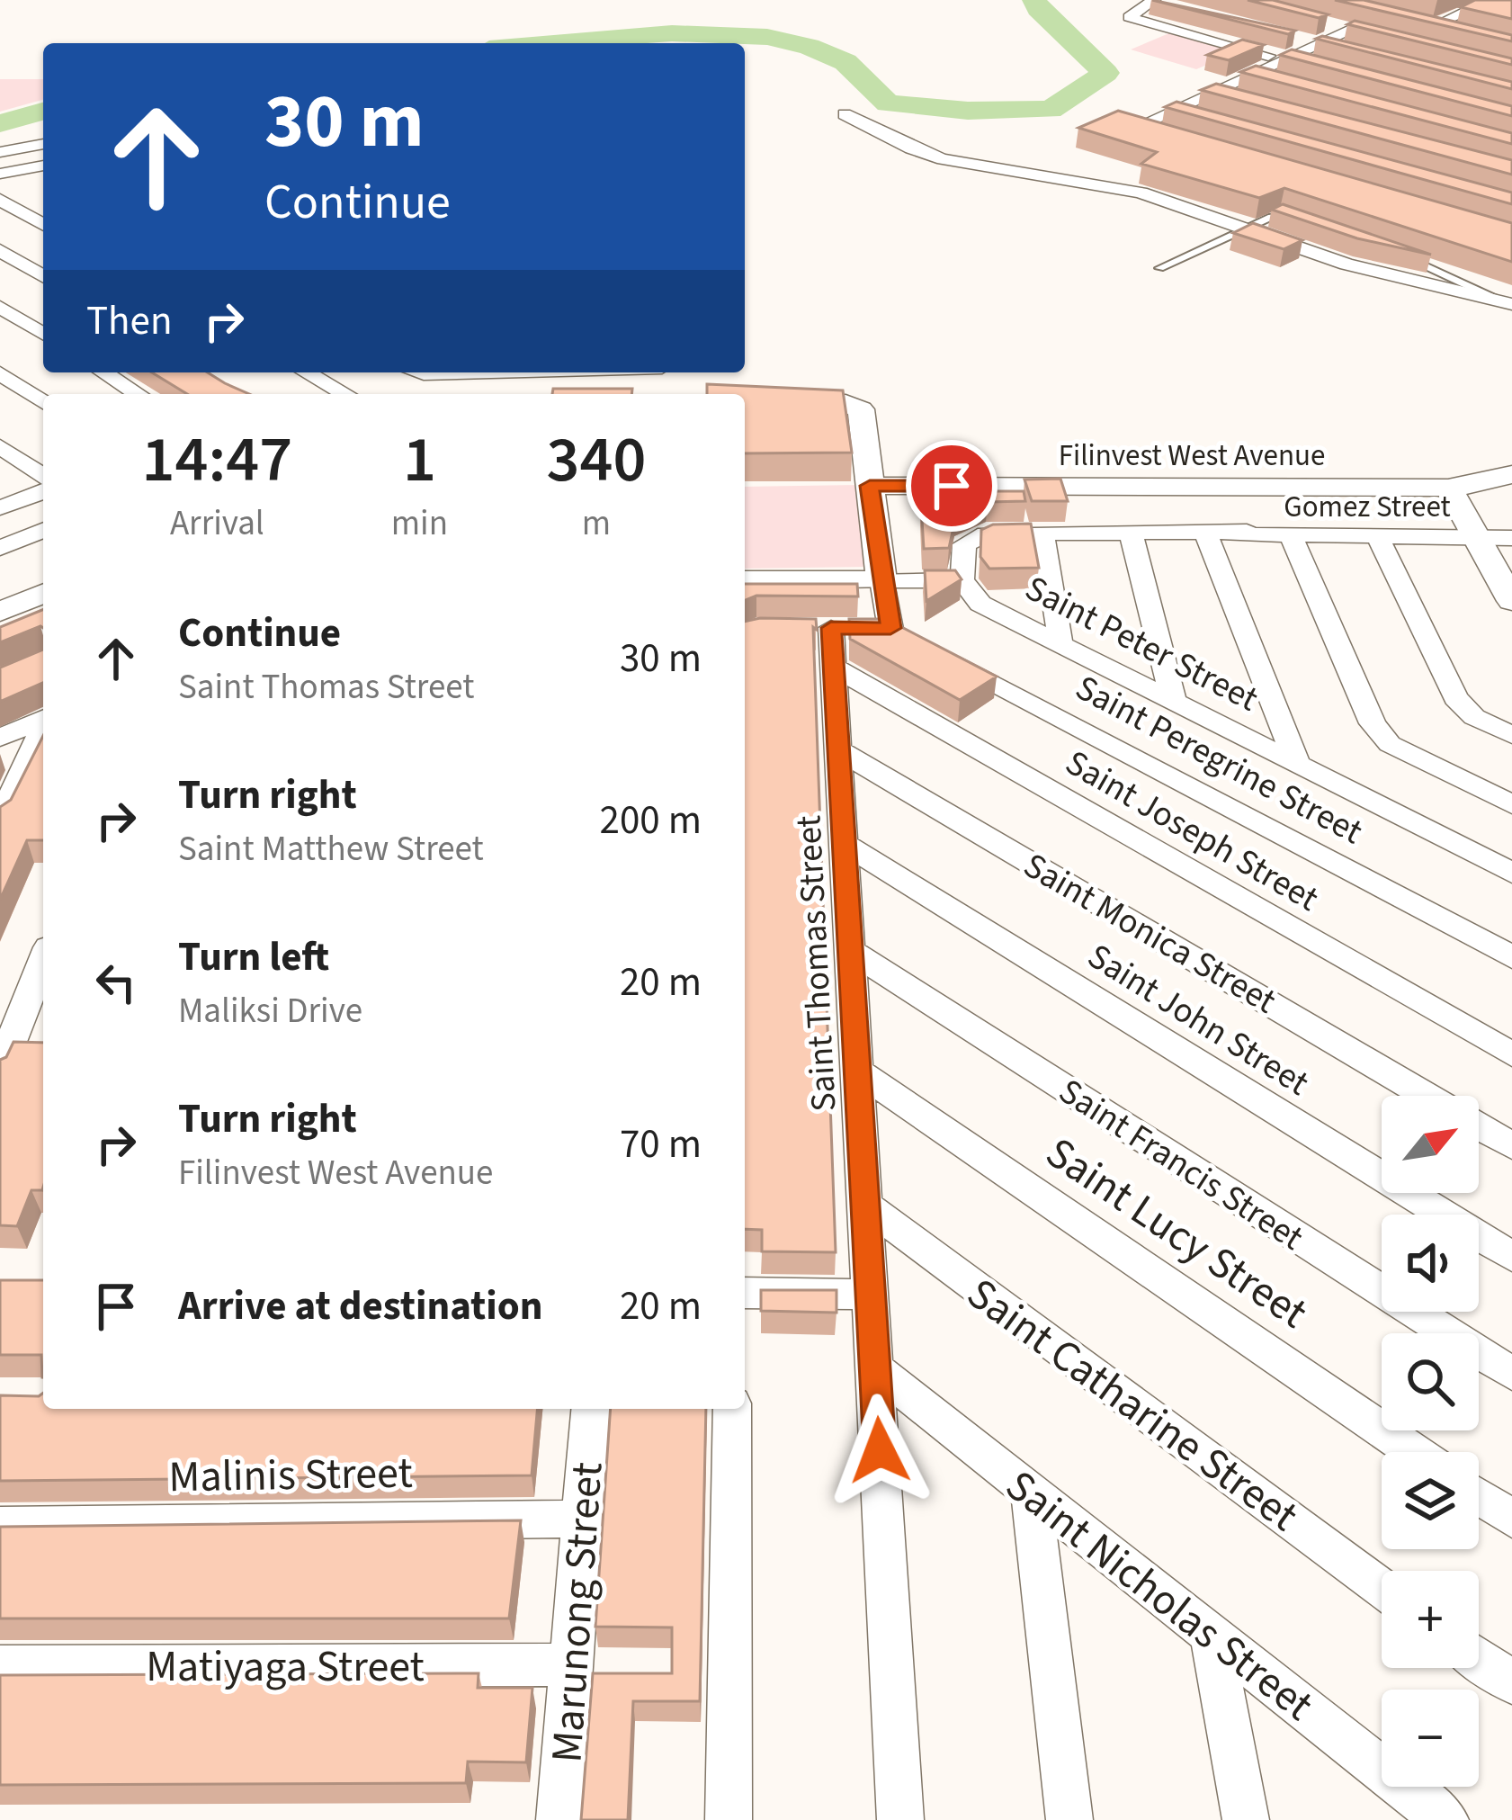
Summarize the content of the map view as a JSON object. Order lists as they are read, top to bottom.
{
  "streets": {
    "street": [
      "Filinvest West Avenue",
      "Gomez Street",
      "Saint Peter Street",
      "Saint Peregrine Street",
      "Saint Joseph Street",
      "Saint Monica Street",
      "Saint Thomas Street",
      "Saint John Street",
      "Saint Francis Street",
      "Saint Lucy Street",
      "Saint Catharine Street",
      "Malinis Street",
      "Saint Nicholas Street",
      "Marunong Street",
      "Matiyaga Street"
    ]
  },
  "crossings": [
    ["Gomez Street", "Saint Peter Street"],
    ["Saint Peregrine Street", "Saint Thomas Street"],
    ["Saint Joseph Street", "Saint Thomas Street"],
    ["Saint Monica Street", "Saint Thomas Street"],
    ["Saint Thomas Street", "Saint John Street"],
    ["Saint Thomas Street", "Saint Francis Street"],
    ["Saint Thomas Street", "Saint Lucy Street"],
    ["Saint Thomas Street", "Saint Catharine Street"],
    ["Saint Thomas Street", "Saint Nicholas Street"],
    ["Malinis Street", "Marunong Street"],
    ["Marunong Street", "Matiyaga Street"]
  ],
  "north": "top right",
  "page": {
    "turn": ["30 m", "Continue"],
    "then": "Then",
    "eta": [
      "14:47",
      "Arrival",
      "1",
      "min",
      "340",
      "m"
    ],
    "list": [
      {
        "name": "Continue",
        "note": "Saint Thomas Street",
        "value": "30 m"
      },
      {
        "name": "Turn right",
        "note": "Saint Matthew Street",
        "value": "200 m"
      },
      {
        "name": "Turn left",
        "note": "Maliksi Drive",
        "value": "20 m"
      },
      {
        "name": "Turn right",
        "note": "Filinvest West Avenue",
        "value": "70 m"
      },
      {
        "name": "Arrive at destination",
        "value": "20 m"
      }
    ],
    "map_buttons": ["+", "−"]
  }
}
